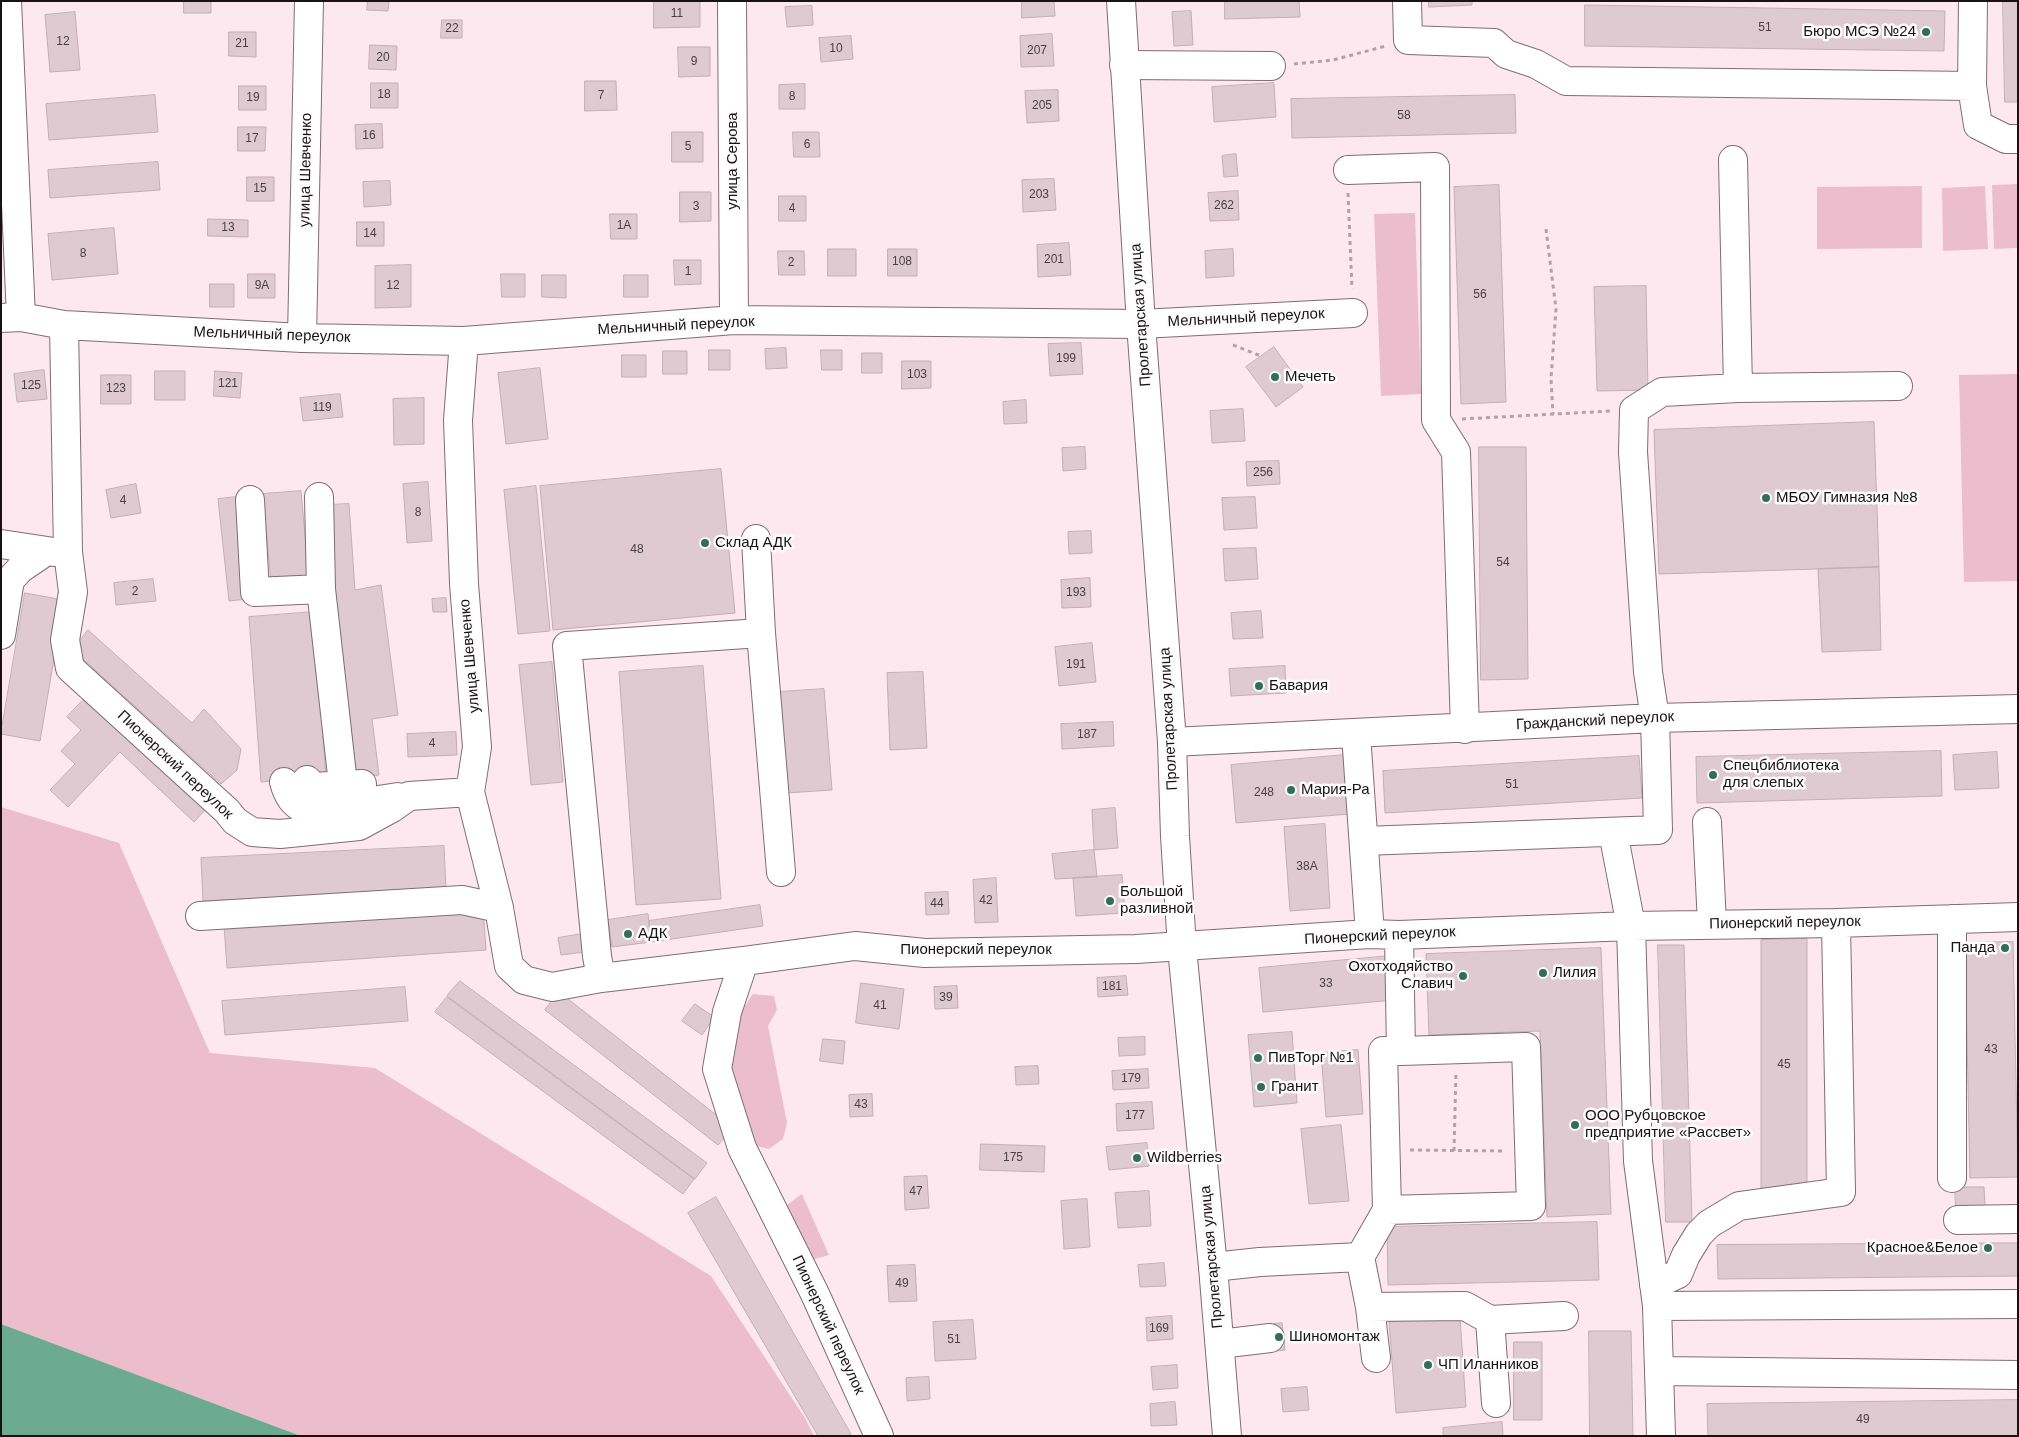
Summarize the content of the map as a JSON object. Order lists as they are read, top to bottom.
{
  "streets": {
    "street": [
      "улица Серова",
      "улица Шевченко",
      "Пролетарская улица",
      "Мельничный переулок",
      "Гражданский переулок",
      "Пионерский переулок"
    ]
  },
  "crossings": [
    ["улица Серова", "Мельничный переулок"],
    ["улица Шевченко", "Мельничный переулок"],
    ["улица Шевченко", "Пионерский переулок"],
    ["Пролетарская улица", "Мельничный переулок"],
    ["Пролетарская улица", "Гражданский переулок"],
    ["Пролетарская улица", "Пионерский переулок"],
    ["Мельничный переулок", "Пионерский переулок"]
  ],
  "places": [
    "Бюро МСЭ №24",
    "Мечеть",
    "МБОУ Гимназия №8",
    "Склад АДК",
    "Бавария",
    "Спецбиблиотека для слепых",
    "Мария-Ра",
    "Большой разливной",
    "АДК",
    "Панда",
    "Лилия",
    "Охотходяйство Славич",
    "ПивТорг №1",
    "Гранит",
    "ООО Рубцовское предприятие «Рассвет»",
    "Wildberries",
    "Красное&Белое",
    "Шиномонтаж",
    "ЧП Иланников"
  ],
  "house_numbers": [
    "11",
    "51",
    "22",
    "12",
    "21",
    "10",
    "207",
    "20",
    "9",
    "18",
    "7",
    "8",
    "19",
    "205",
    "58",
    "16",
    "17",
    "6",
    "5",
    "15",
    "203",
    "262",
    "3",
    "4",
    "1А",
    "13",
    "14",
    "8",
    "201",
    "108",
    "2",
    "1",
    "9А",
    "12",
    "56",
    "199",
    "103",
    "121",
    "125",
    "123",
    "119",
    "256",
    "4",
    "8",
    "48",
    "54",
    "2",
    "193",
    "191",
    "187",
    "4",
    "51",
    "248",
    "38А",
    "42",
    "44",
    "33",
    "181",
    "39",
    "41",
    "43",
    "45",
    "179",
    "43",
    "177",
    "175",
    "47",
    "49",
    "169",
    "51",
    "49"
  ]
}
